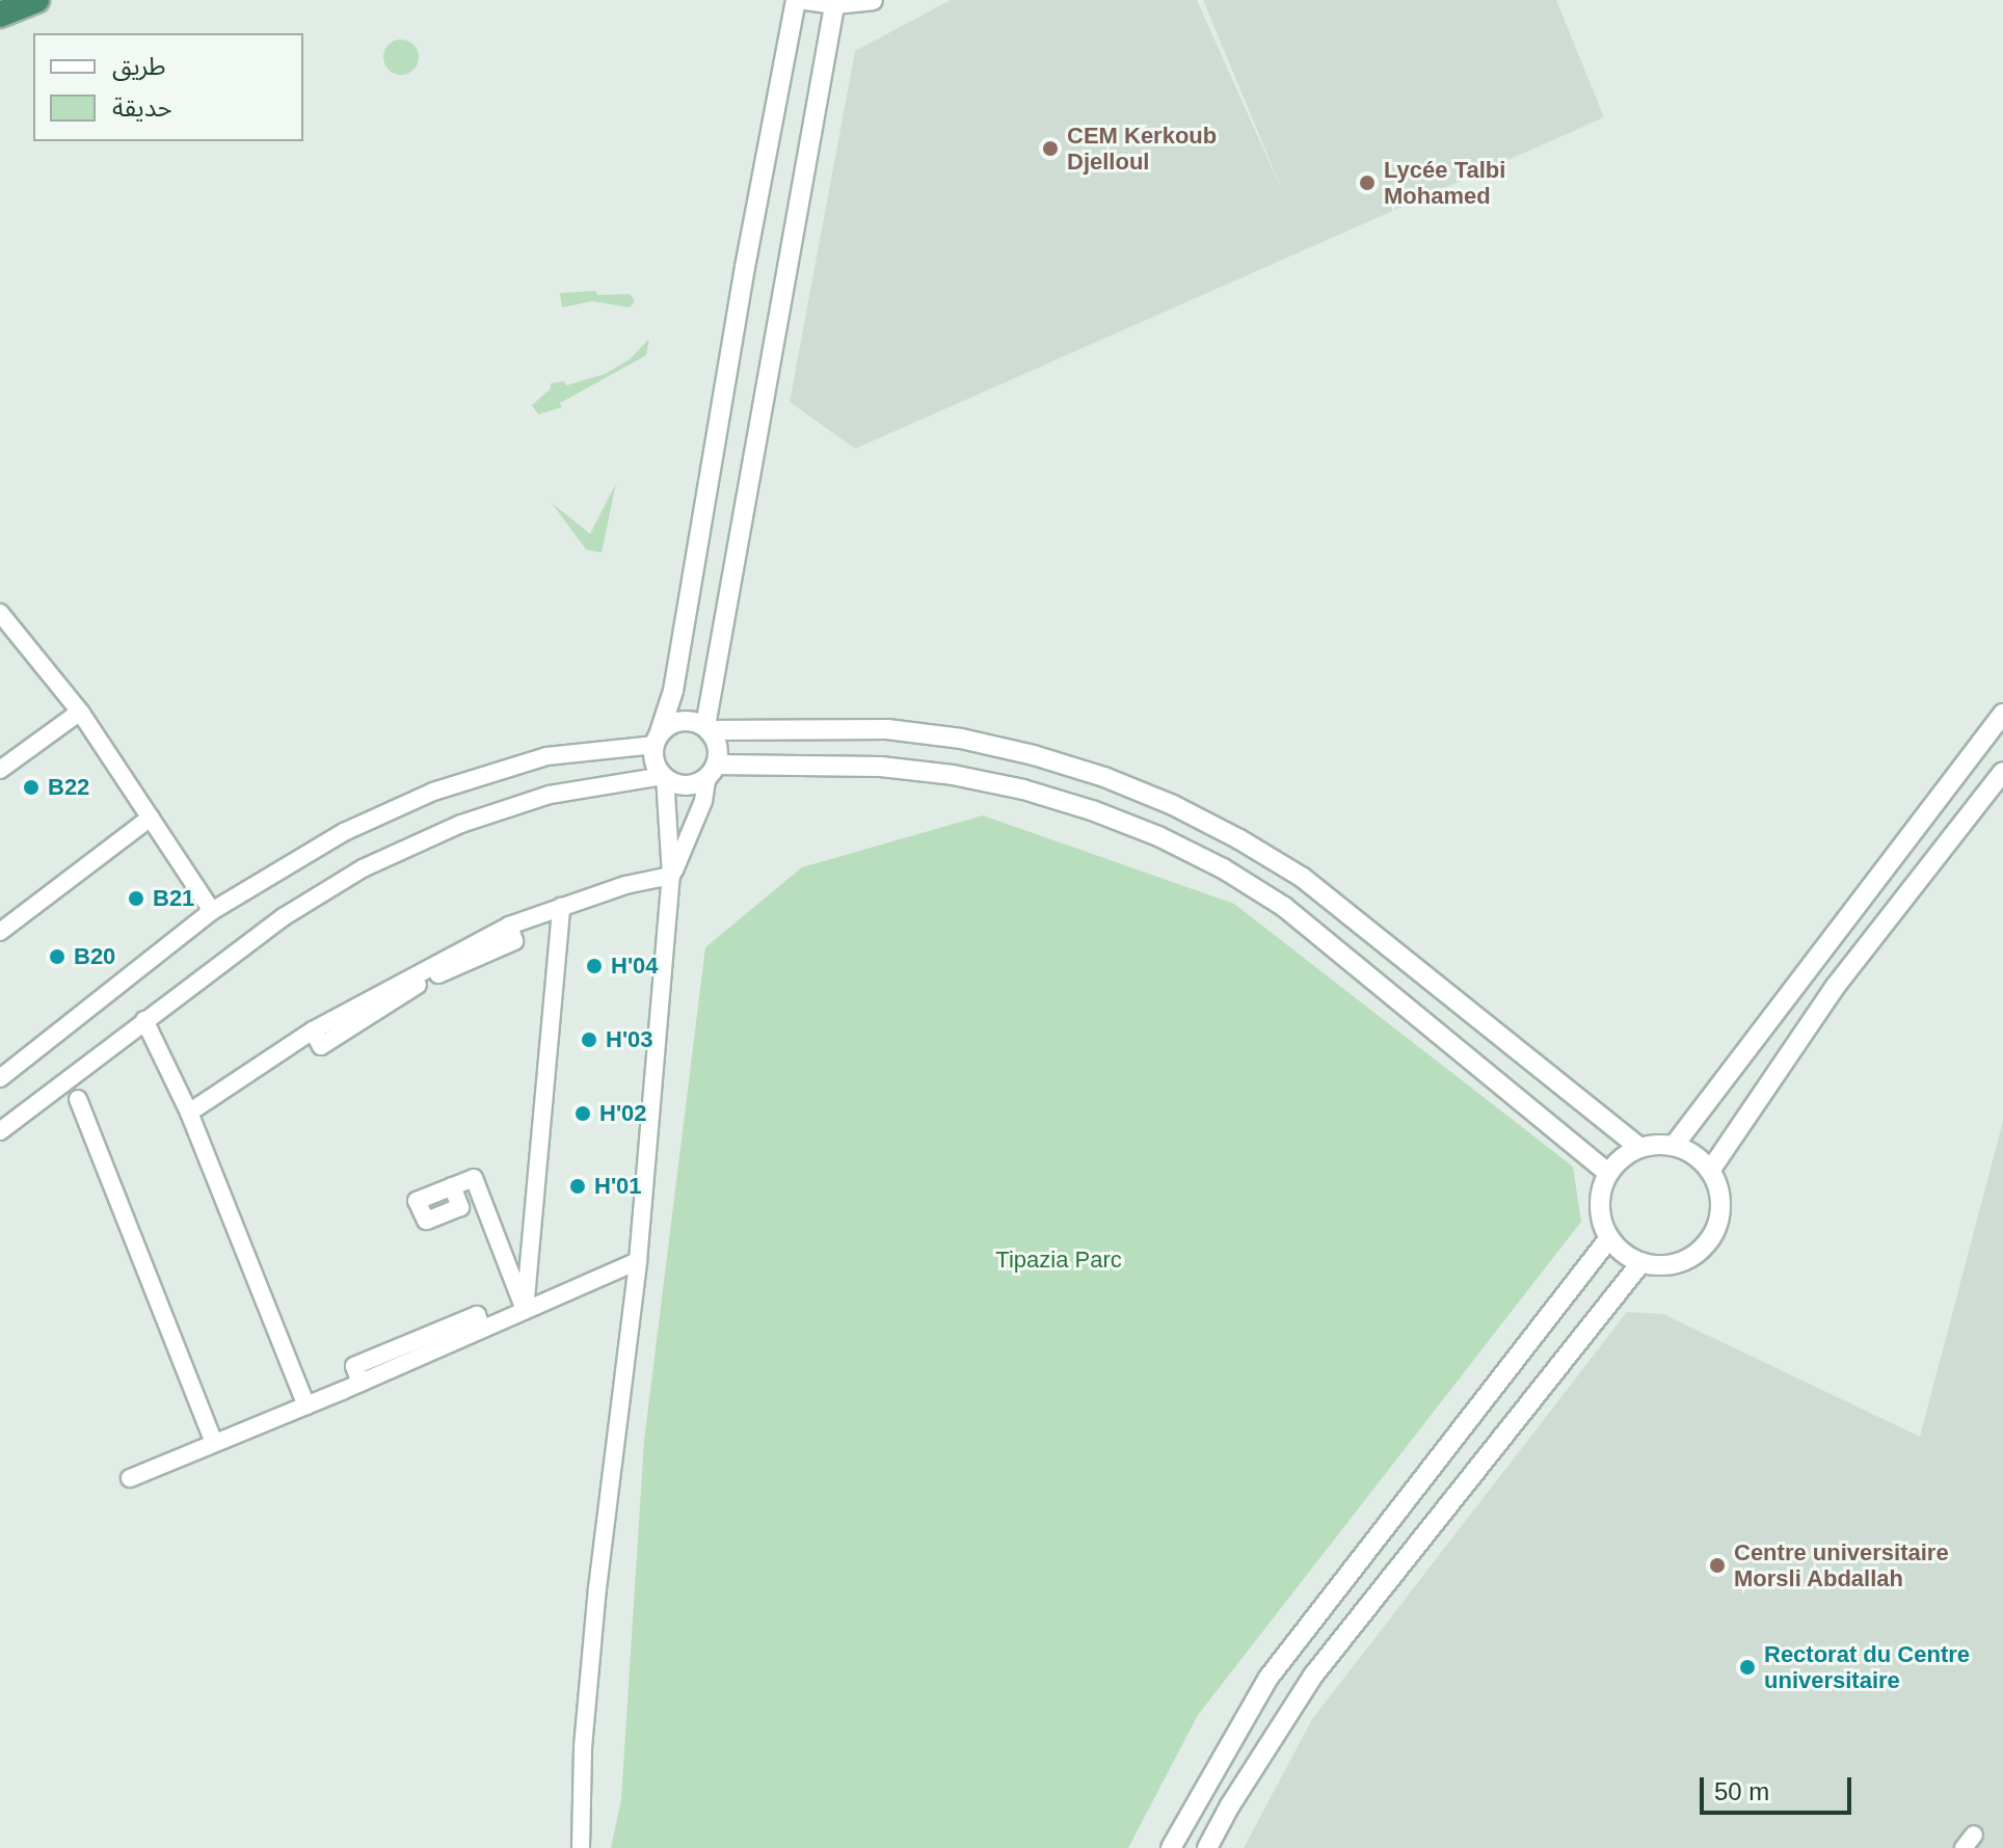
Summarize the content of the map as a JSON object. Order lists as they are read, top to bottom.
{
  "parks": ["Tipazia Parc"],
  "places": [
    "CEM Kerkoub Djelloul",
    "Lycée Talbi Mohamed",
    "B22",
    "B21",
    "B20",
    "H'04",
    "H'03",
    "H'02",
    "H'01",
    "Centre universitaire Morsli Abdallah",
    "Rectorat du Centre universitaire"
  ],
  "legend": ["طريق", "حديقة"],
  "scale_bar": "50 m"
}
